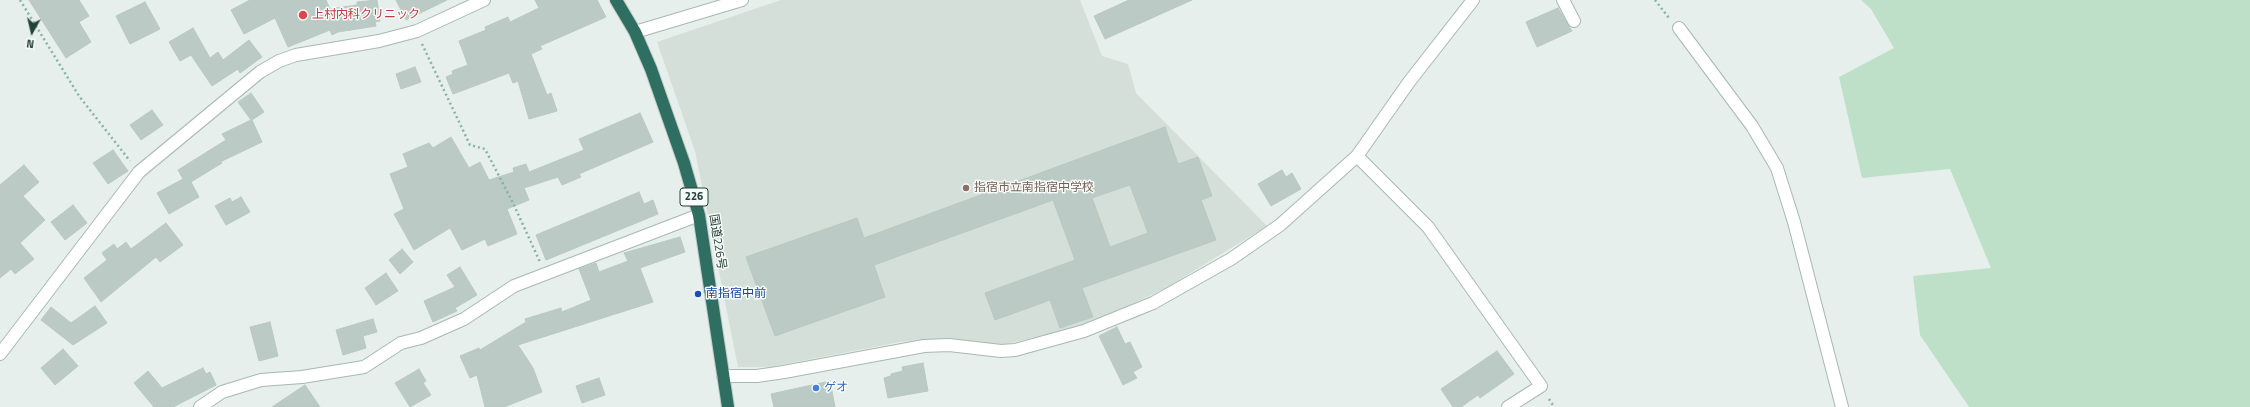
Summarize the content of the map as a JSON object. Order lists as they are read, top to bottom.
{
  "streets": {
    "highway": ["226", "国道226号"]
  },
  "places": [
    "上村内科クリニック",
    "指宿市立南指宿中学校",
    "南指宿中前",
    "ゲオ"
  ],
  "north": "bottom"
}
